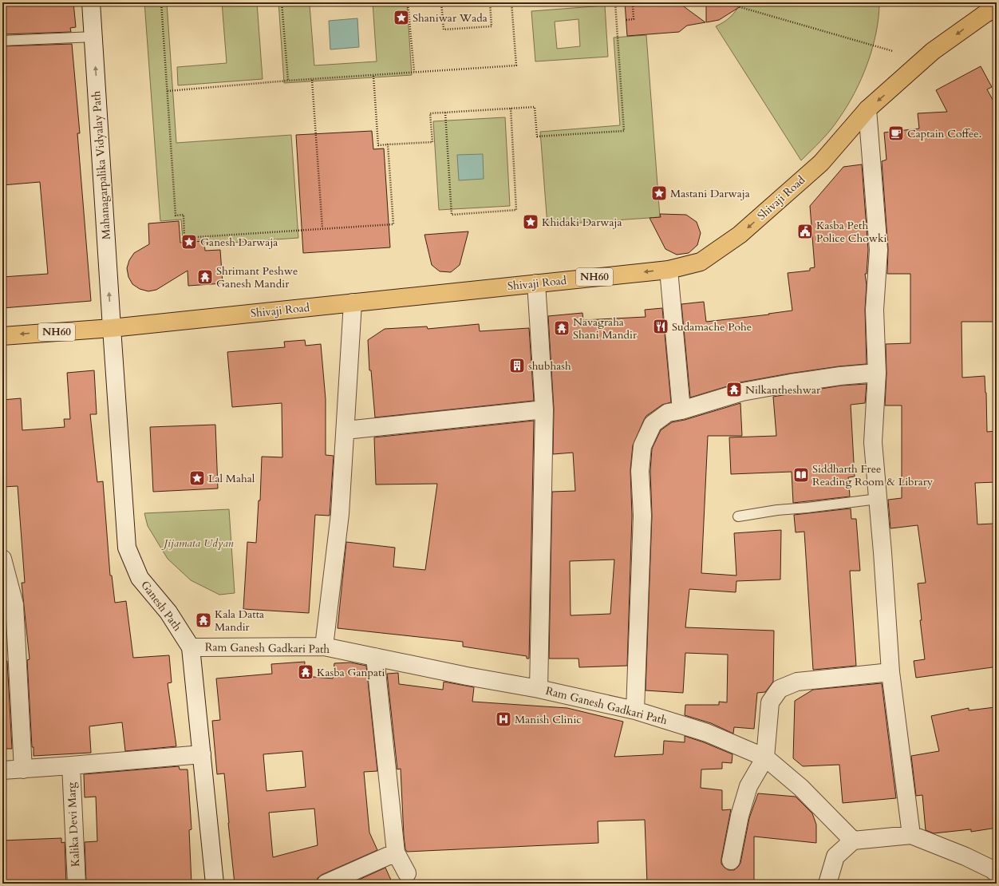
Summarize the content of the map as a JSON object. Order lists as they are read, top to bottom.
{
  "streets": {
    "highway": ["Shivaji Road", "NH60"],
    "street": [
      "Mahanagarpalika Vidyalay Path",
      "Ganesh Path",
      "Ram Ganesh Gadkari Path",
      "Kalika Devi Marg"
    ]
  },
  "crossings": [
    ["Mahanagarpalika Vidyalay Path", "Shivaji Road"],
    ["Mahanagarpalika Vidyalay Path", "Ganesh Path"],
    ["Shivaji Road", "Ganesh Path"],
    ["Ganesh Path", "Ram Ganesh Gadkari Path"]
  ],
  "one_way": ["Mahanagarpalika Vidyalay Path", "Shivaji Road"],
  "parks": ["Jijamata Udyan"],
  "places": {
    "place": [
      "Shaniwar Wada",
      "Mastani Darwaja",
      "Khidaki Darwaja",
      "Ganesh Darwaja",
      "Lal Mahal"
    ],
    "cafe": ["Captain Coffee."],
    "public building": ["Kasba Peth Police Chowki"],
    "temple": [
      "Shrimant Peshwe Ganesh Mandir",
      "Navagraha Shani Mandir",
      "Nilkantheshwar",
      "Kala Datta Mandir",
      "Kasba Ganpati"
    ],
    "restaurant": ["Sudamache Pohe"],
    "building": ["shubhash"],
    "library": ["Siddharth Free Reading Room & Library"],
    "hospital": ["Manish Clinic"]
  }
}
